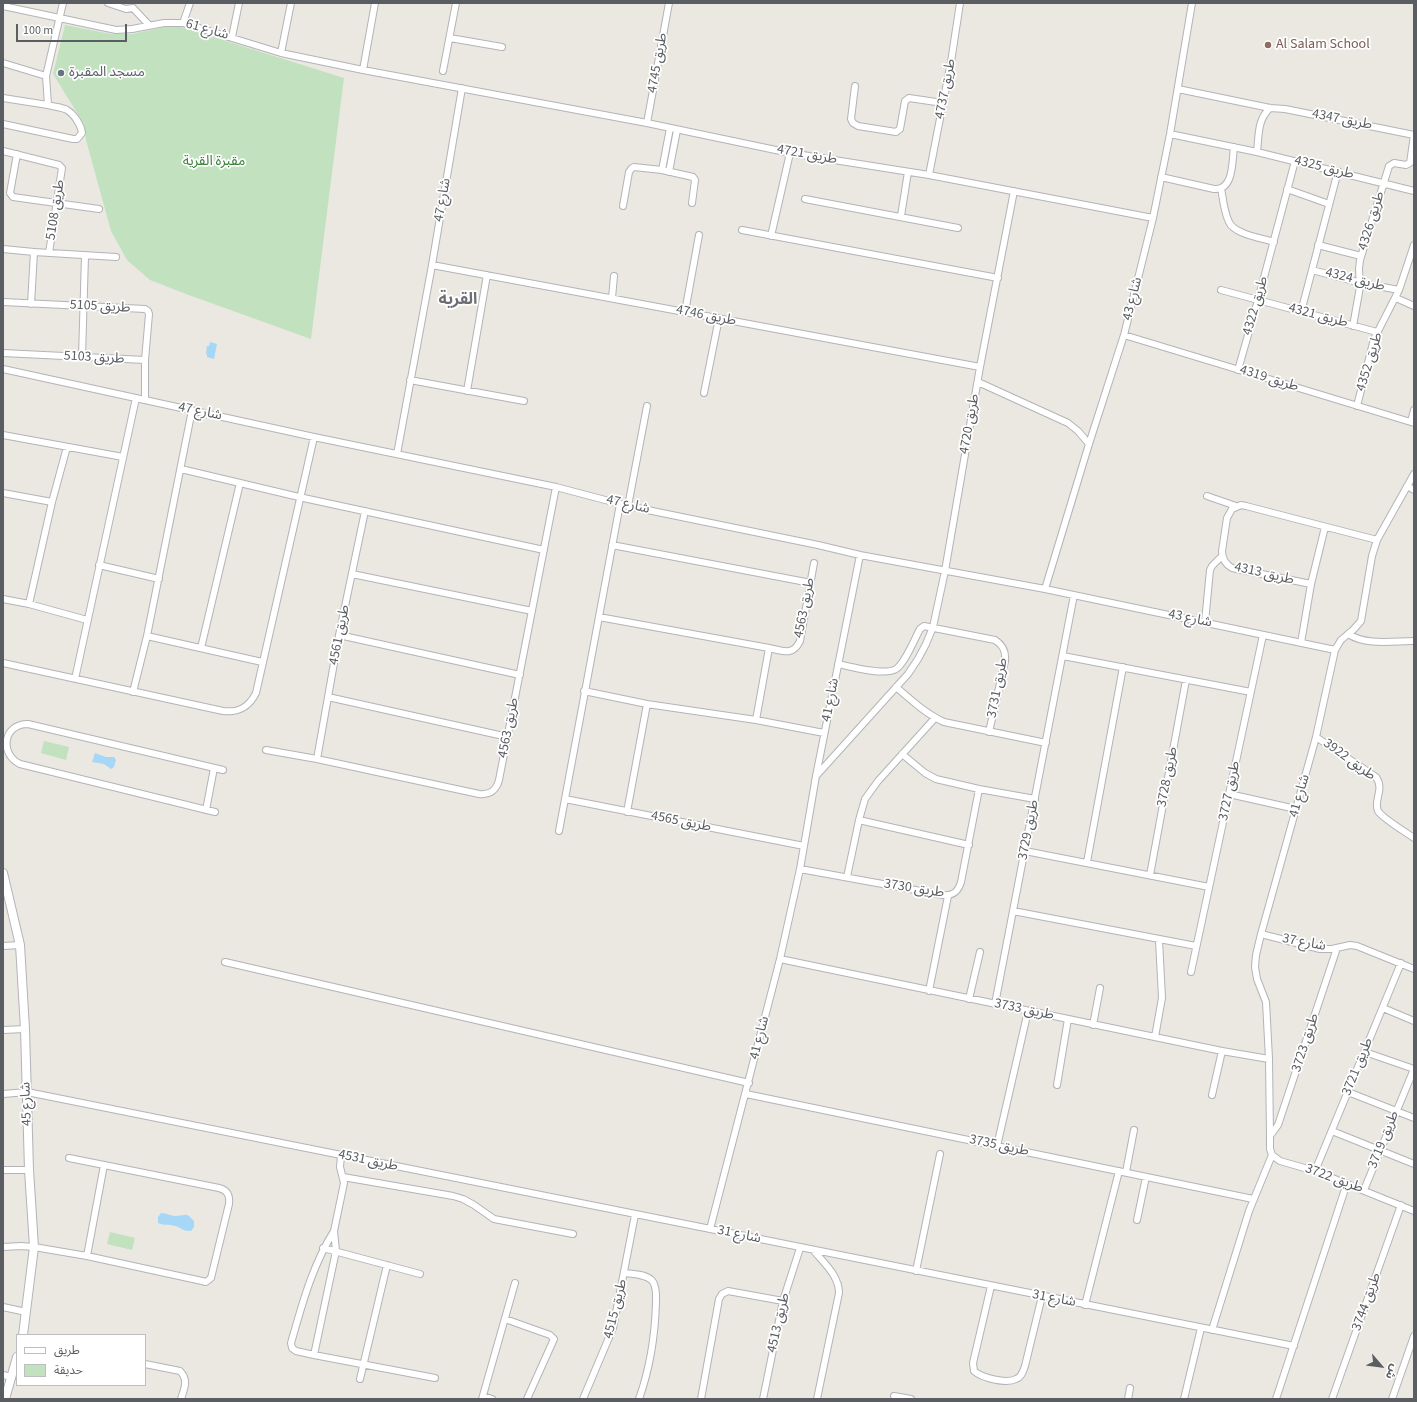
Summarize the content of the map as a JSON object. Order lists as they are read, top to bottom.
{
  "streets": {
    "street": [
      "شارع 61",
      "طريق 4745",
      "طريق 4737",
      "طريق 4347",
      "طريق 4721",
      "طريق 4325",
      "شارع 47",
      "طريق 5108",
      "طريق 4326",
      "طريق 4324",
      "شارع 43",
      "طريق 4322",
      "طريق 5105",
      "طريق 4746",
      "طريق 4321",
      "طريق 5103",
      "طريق 4352",
      "طريق 4319",
      "طريق 4720",
      "طريق 4313",
      "طريق 4563",
      "طريق 4561",
      "طريق 3731",
      "شارع 41",
      "طريق 3922",
      "طريق 3728",
      "طريق 3727",
      "طريق 4565",
      "طريق 3729",
      "طريق 3730",
      "شارع 37",
      "طريق 3733",
      "طريق 3723",
      "طريق 3721",
      "شارع 45",
      "طريق 3719",
      "طريق 3735",
      "طريق 4531",
      "طريق 3722",
      "شارع 31",
      "طريق 3744",
      "طريق 4515",
      "طريق 4513"
    ]
  },
  "crossings": [
    ["شارع 61", "طريق 4721"],
    ["شارع 61", "شارع 47"],
    ["طريق 4745", "طريق 4721"],
    ["طريق 4737", "طريق 4721"],
    ["طريق 4347", "طريق 4326"],
    ["طريق 4347", "شارع 43"],
    ["طريق 4721", "شارع 47"],
    ["طريق 4721", "شارع 43"],
    ["طريق 4721", "طريق 4720"],
    ["طريق 4325", "طريق 4326"],
    ["طريق 4325", "طريق 4324"],
    ["طريق 4325", "شارع 43"],
    ["طريق 4325", "طريق 4322"],
    ["شارع 47", "شارع 43"],
    ["شارع 47", "طريق 4746"],
    ["شارع 47", "طريق 5103"],
    ["شارع 47", "طريق 4563"],
    ["شارع 47", "شارع 41"],
    ["طريق 4326", "طريق 4324"],
    ["طريق 4326", "طريق 4321"],
    ["طريق 4324", "طريق 4321"],
    ["طريق 4324", "طريق 4352"],
    ["شارع 43", "طريق 4319"],
    ["شارع 43", "طريق 4720"],
    ["شارع 43", "طريق 4313"],
    ["شارع 43", "شارع 41"],
    ["شارع 43", "طريق 3727"],
    ["شارع 43", "طريق 3729"],
    ["طريق 4322", "طريق 4321"],
    ["طريق 4322", "طريق 4319"],
    ["طريق 5105", "طريق 5103"],
    ["طريق 4746", "طريق 4720"],
    ["طريق 4321", "طريق 4352"],
    ["طريق 4352", "طريق 4319"],
    ["طريق 4563", "طريق 4561"],
    ["طريق 3731", "طريق 3729"],
    ["شارع 41", "طريق 3922"],
    ["شارع 41", "طريق 4565"],
    ["شارع 41", "طريق 3730"],
    ["شارع 41", "شارع 37"],
    ["شارع 41", "طريق 3733"],
    ["شارع 41", "طريق 3723"],
    ["شارع 41", "طريق 3735"],
    ["شارع 41", "طريق 4531"],
    ["شارع 41", "شارع 31"],
    ["طريق 3729", "طريق 3733"],
    ["شارع 37", "طريق 3723"],
    ["شارع 37", "طريق 3721"],
    ["طريق 3721", "طريق 3722"],
    ["شارع 45", "طريق 4531"],
    ["طريق 3719", "طريق 3722"],
    ["طريق 4531", "شارع 31"],
    ["طريق 4531", "طريق 4515"],
    ["طريق 3722", "طريق 3744"],
    ["شارع 31", "طريق 4513"]
  ],
  "districts": ["القرية"],
  "parks": ["مقبرة القرية"],
  "places": ["Al Salam School", "مسجد المقبرة"],
  "legend": ["طريق", "حديقة"],
  "scale_bar": "100 m",
  "north": "bottom right"
}
